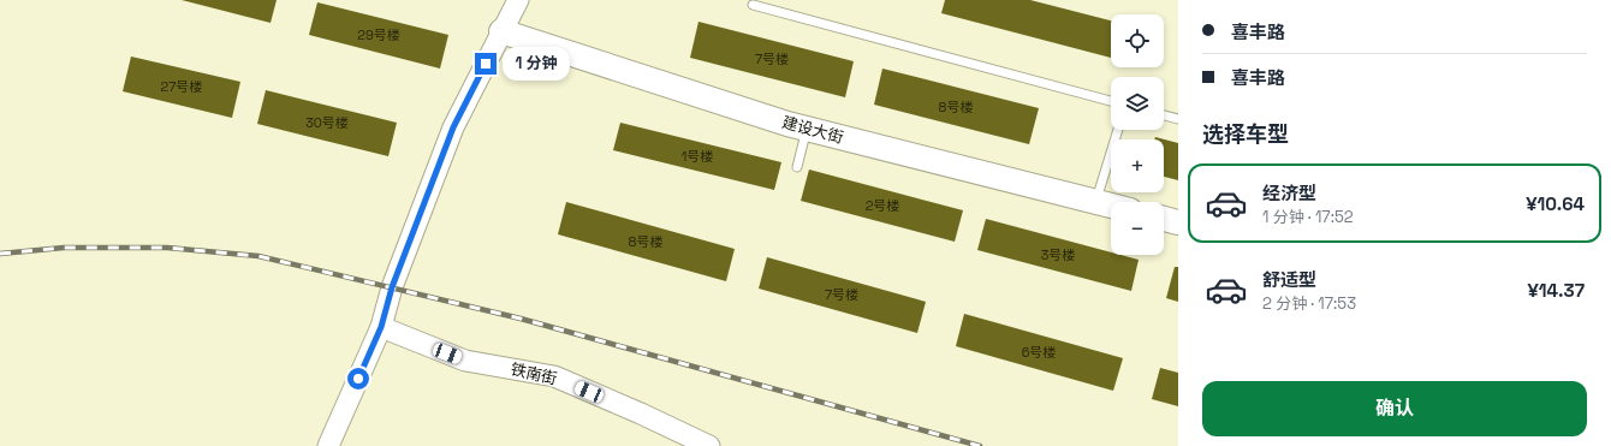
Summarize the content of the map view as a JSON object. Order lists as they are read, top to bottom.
{
  "streets": {
    "main road": ["建设大街"],
    "street": ["铁南街"]
  },
  "house_numbers": [
    "29号楼",
    "7号楼",
    "27号楼",
    "8号楼",
    "30号楼",
    "1号楼",
    "2号楼",
    "8号楼",
    "3号楼",
    "7号楼",
    "6号楼"
  ],
  "page": {
    "banner": ["喜丰路", "喜丰路"],
    "map_buttons": ["+", "−"],
    "bubble": "1 分钟",
    "heading": "选择车型",
    "list": [
      {
        "name": "经济型",
        "note": "1 分钟 · 17:52",
        "value": "¥10.64"
      },
      {
        "name": "舒适型",
        "note": "2 分钟 · 17:53",
        "value": "¥14.37"
      }
    ],
    "buttons": "确认"
  }
}
